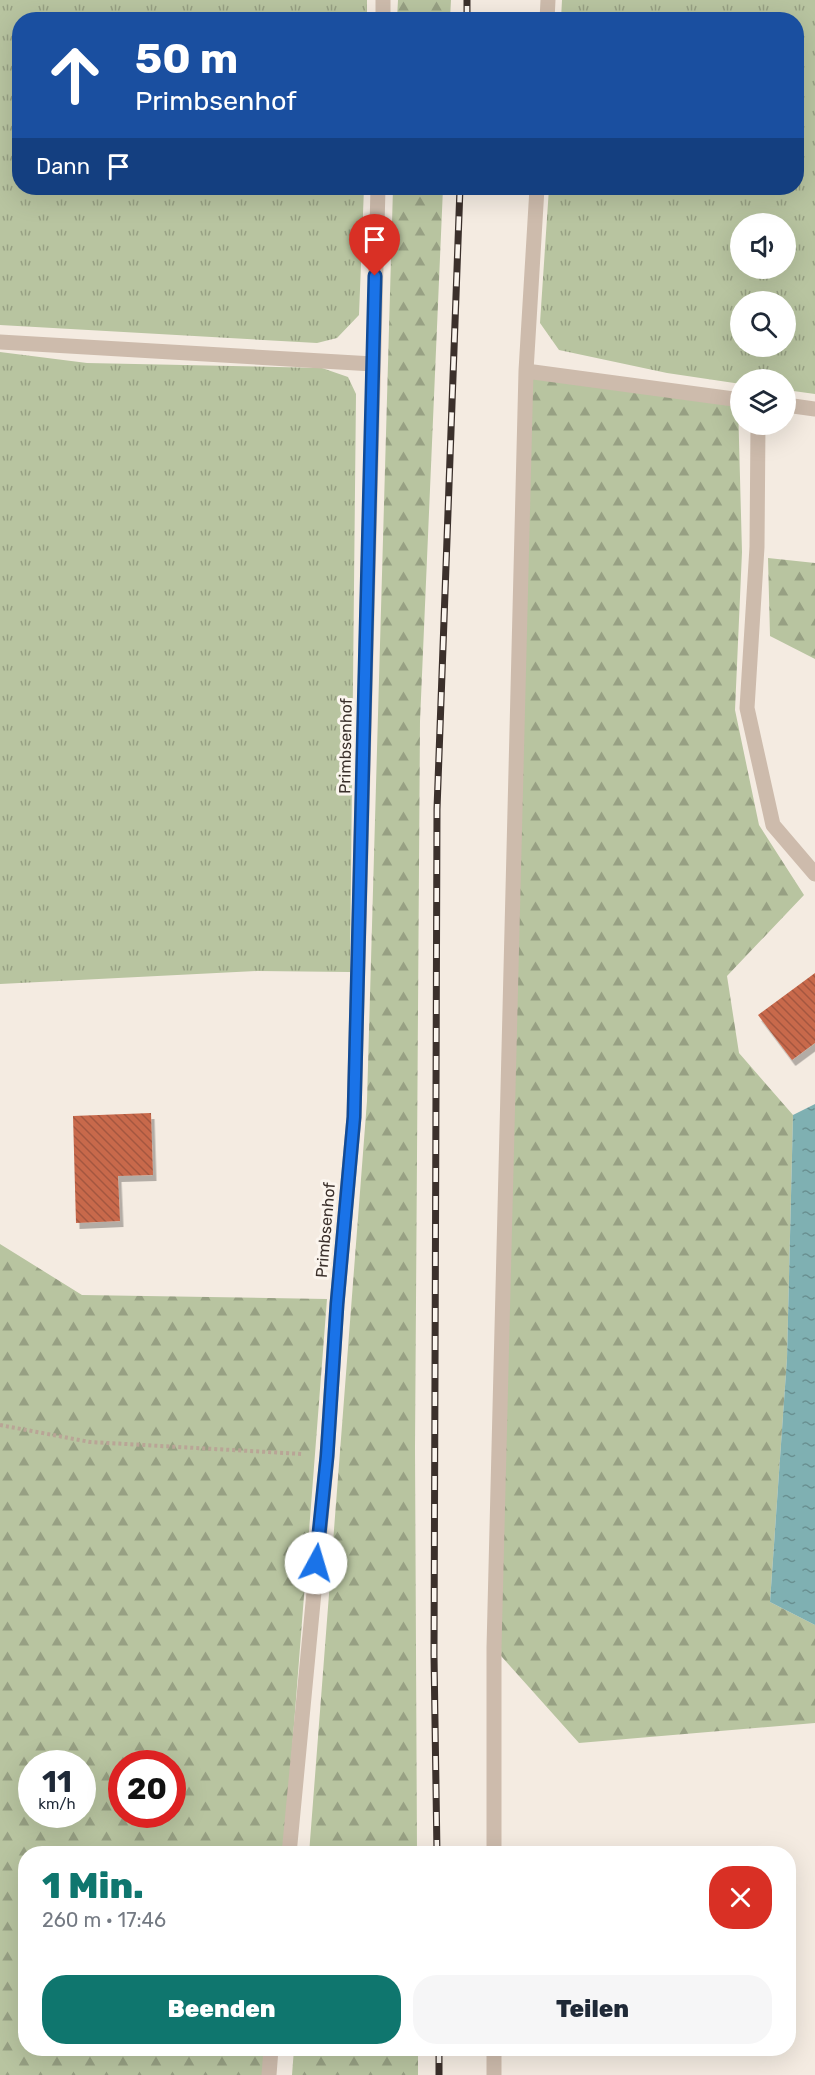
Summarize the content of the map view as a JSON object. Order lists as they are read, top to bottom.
{
  "streets": {
    "lane": ["Primbsenhof"]
  },
  "page": {
    "turn": ["50 m", "Primbsenhof"],
    "then": "Dann",
    "speed": "11 km/h",
    "limit": "20",
    "heading": ["1 Min.", "260 m · 17:46"],
    "buttons": ["Beenden", "Teilen"]
  }
}
